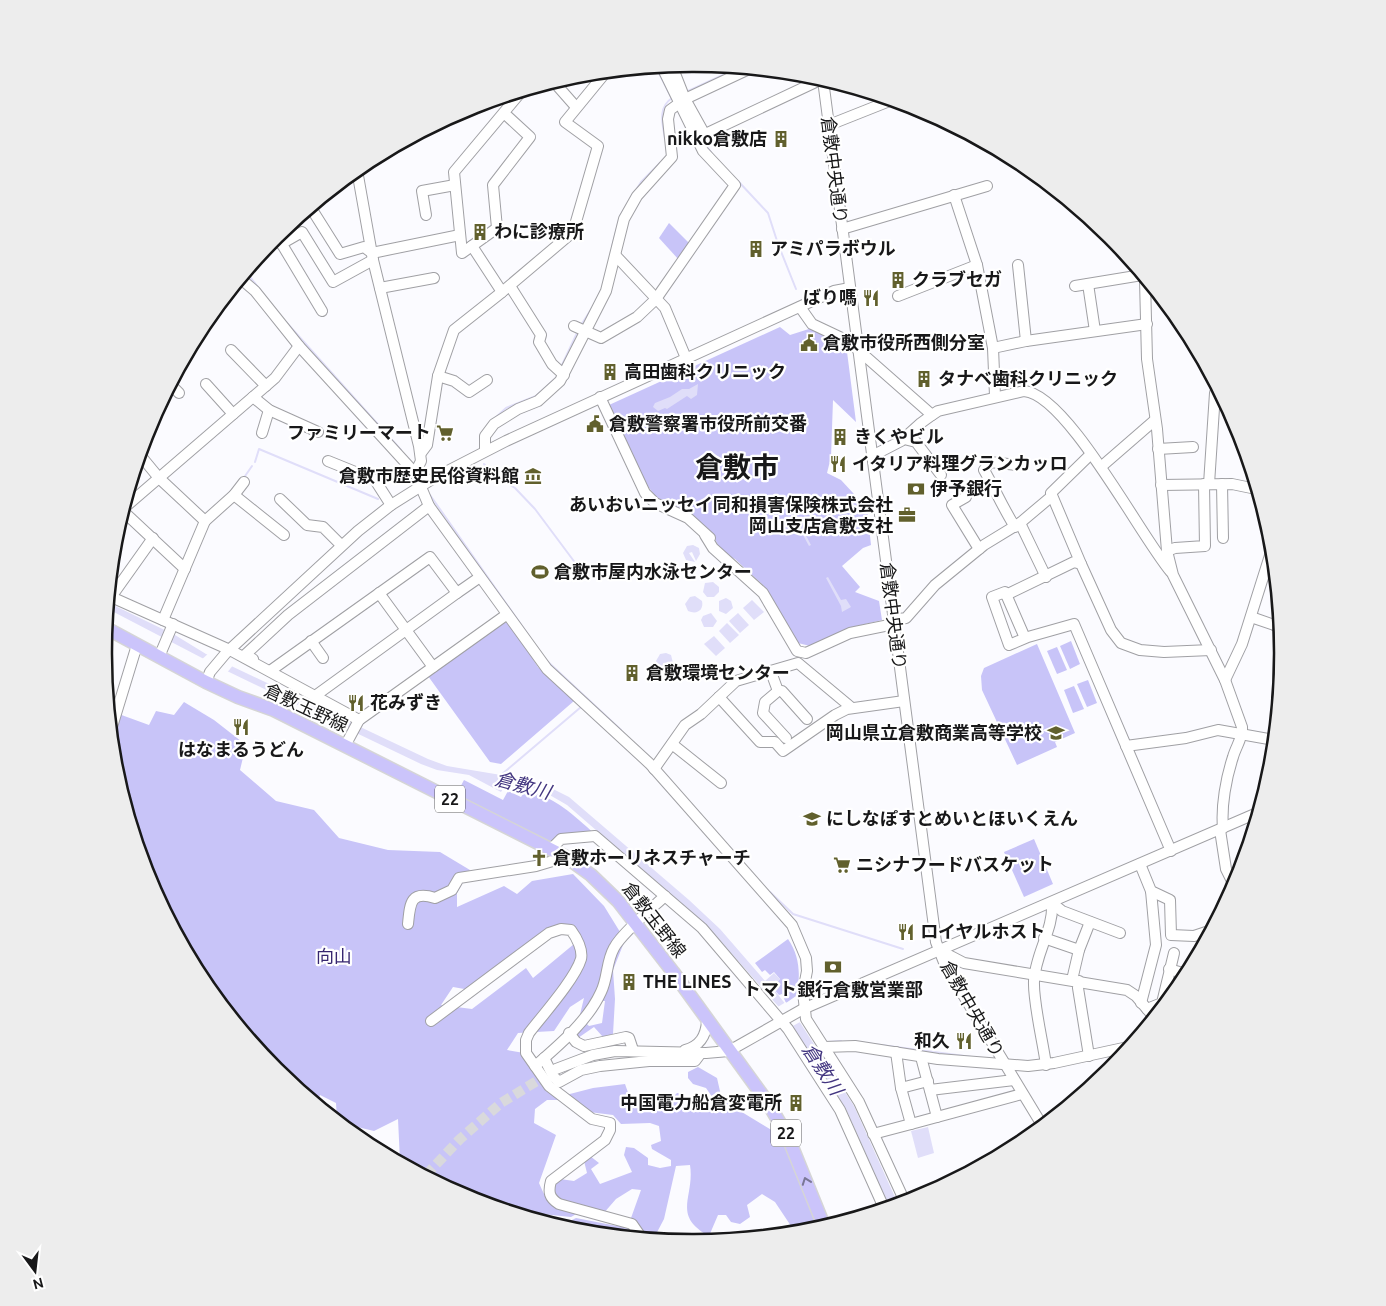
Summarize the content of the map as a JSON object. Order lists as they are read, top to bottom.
{
  "streets": {
    "main road": ["倉敷玉野線", "22"],
    "street": ["倉敷中央通り"]
  },
  "districts": ["倉敷市"],
  "water": ["倉敷川"],
  "parks": ["向山"],
  "places": {
    "building": [
      "nikko倉敷店",
      "わに診療所",
      "アミパラボウル",
      "クラブセガ",
      "高田歯科クリニック",
      "タナベ歯科クリニック",
      "きくやビル",
      "倉敷環境センター",
      "THE LINES",
      "中国電力船倉変電所"
    ],
    "restaurant": [
      "ばり嗎",
      "イタリア料理グランカッロ",
      "花みずき",
      "はなまるうどん",
      "ロイヤルホスト",
      "和久"
    ],
    "public building": ["倉敷市役所西側分室", "倉敷警察署市役所前交番"],
    "supermarket": ["ファミリーマート", "ニシナフードバスケット"],
    "museum": ["倉敷市歴史民俗資料館"],
    "bank": ["伊予銀行", "トマト銀行倉敷営業部"],
    "office": ["あいおいニッセイ同和損害保険株式会社 岡山支店倉敷支社"],
    "sports": ["倉敷市屋内水泳センター"],
    "school or university": ["岡山県立倉敷商業高等学校", "にしなぽすとめいとほいくえん"],
    "church": ["倉敷ホーリネスチャーチ"]
  },
  "north": "bottom"
}
